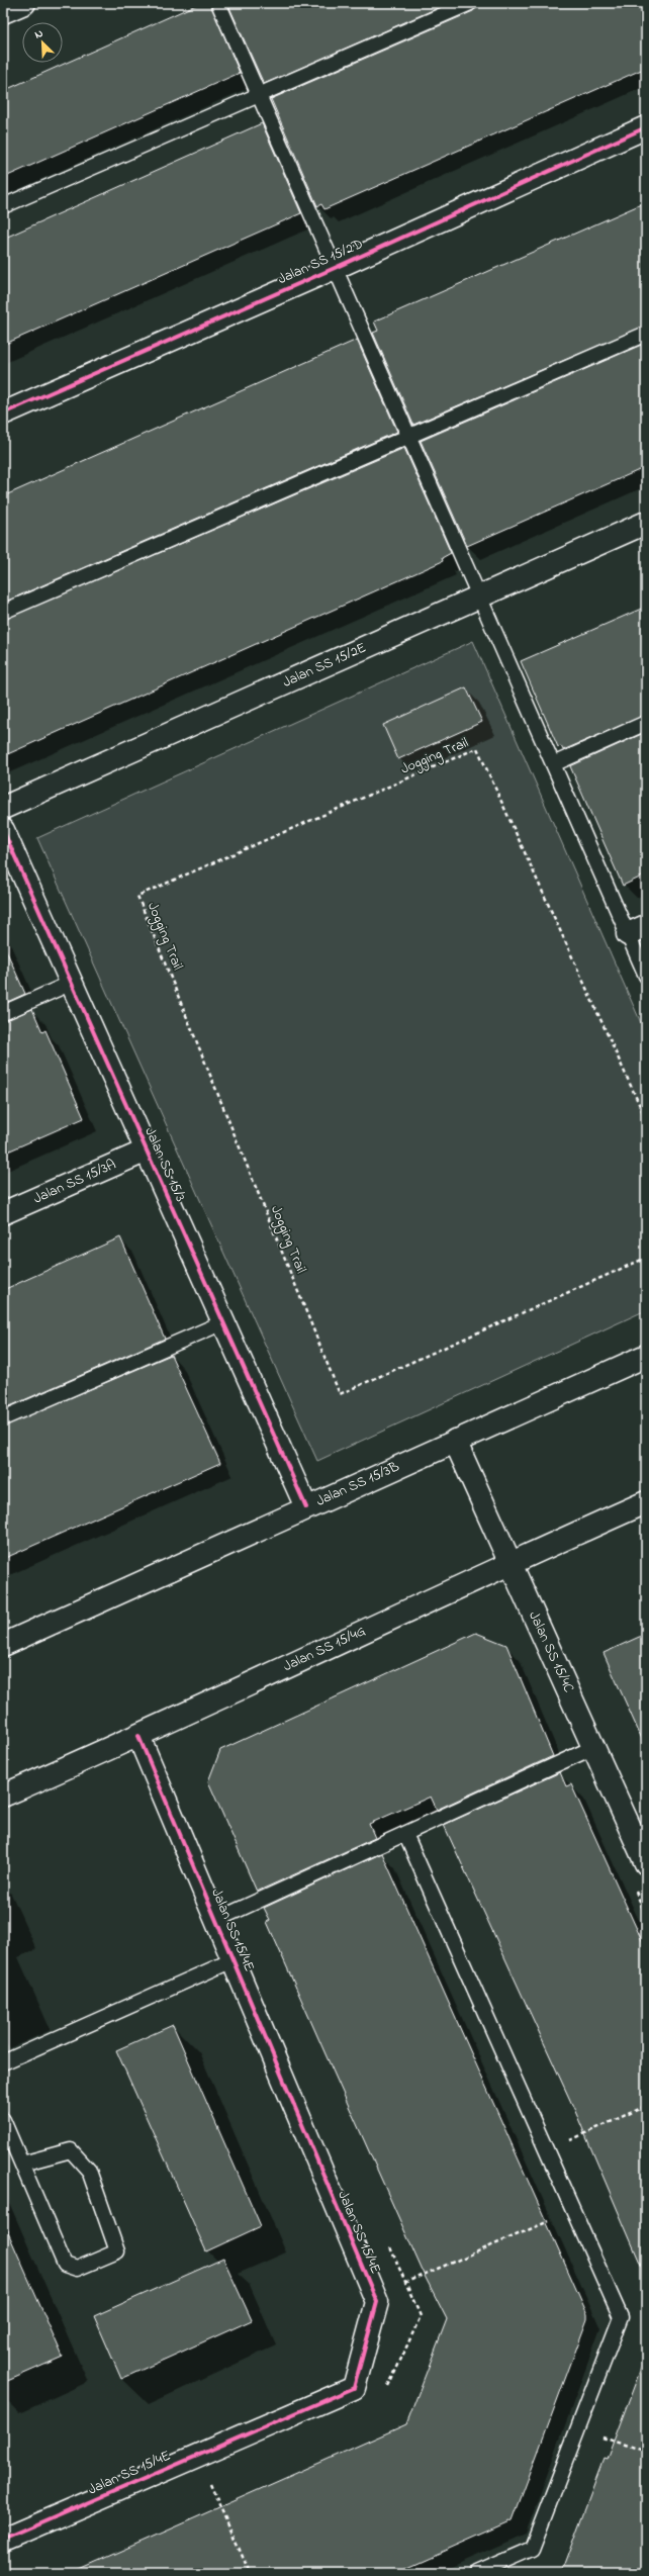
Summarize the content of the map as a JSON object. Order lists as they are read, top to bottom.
{
  "streets": {
    "street": [
      "Jalan SS 15/2D",
      "Jalan SS 15/2E",
      "Jalan SS 15/3",
      "Jalan SS 15/3A",
      "Jalan SS 15/3B",
      "Jalan SS 15/4G",
      "Jalan SS 15/4C",
      "Jalan SS 15/4E"
    ],
    "path": ["Jogging Trail"]
  },
  "crossings": [
    ["Jalan SS 15/3", "Jalan SS 15/3A"],
    ["Jalan SS 15/3", "Jalan SS 15/3B"],
    ["Jalan SS 15/3B", "Jalan SS 15/4C"],
    ["Jalan SS 15/4G", "Jalan SS 15/4C"],
    ["Jalan SS 15/4G", "Jalan SS 15/4E"]
  ],
  "north": "top left"
}
